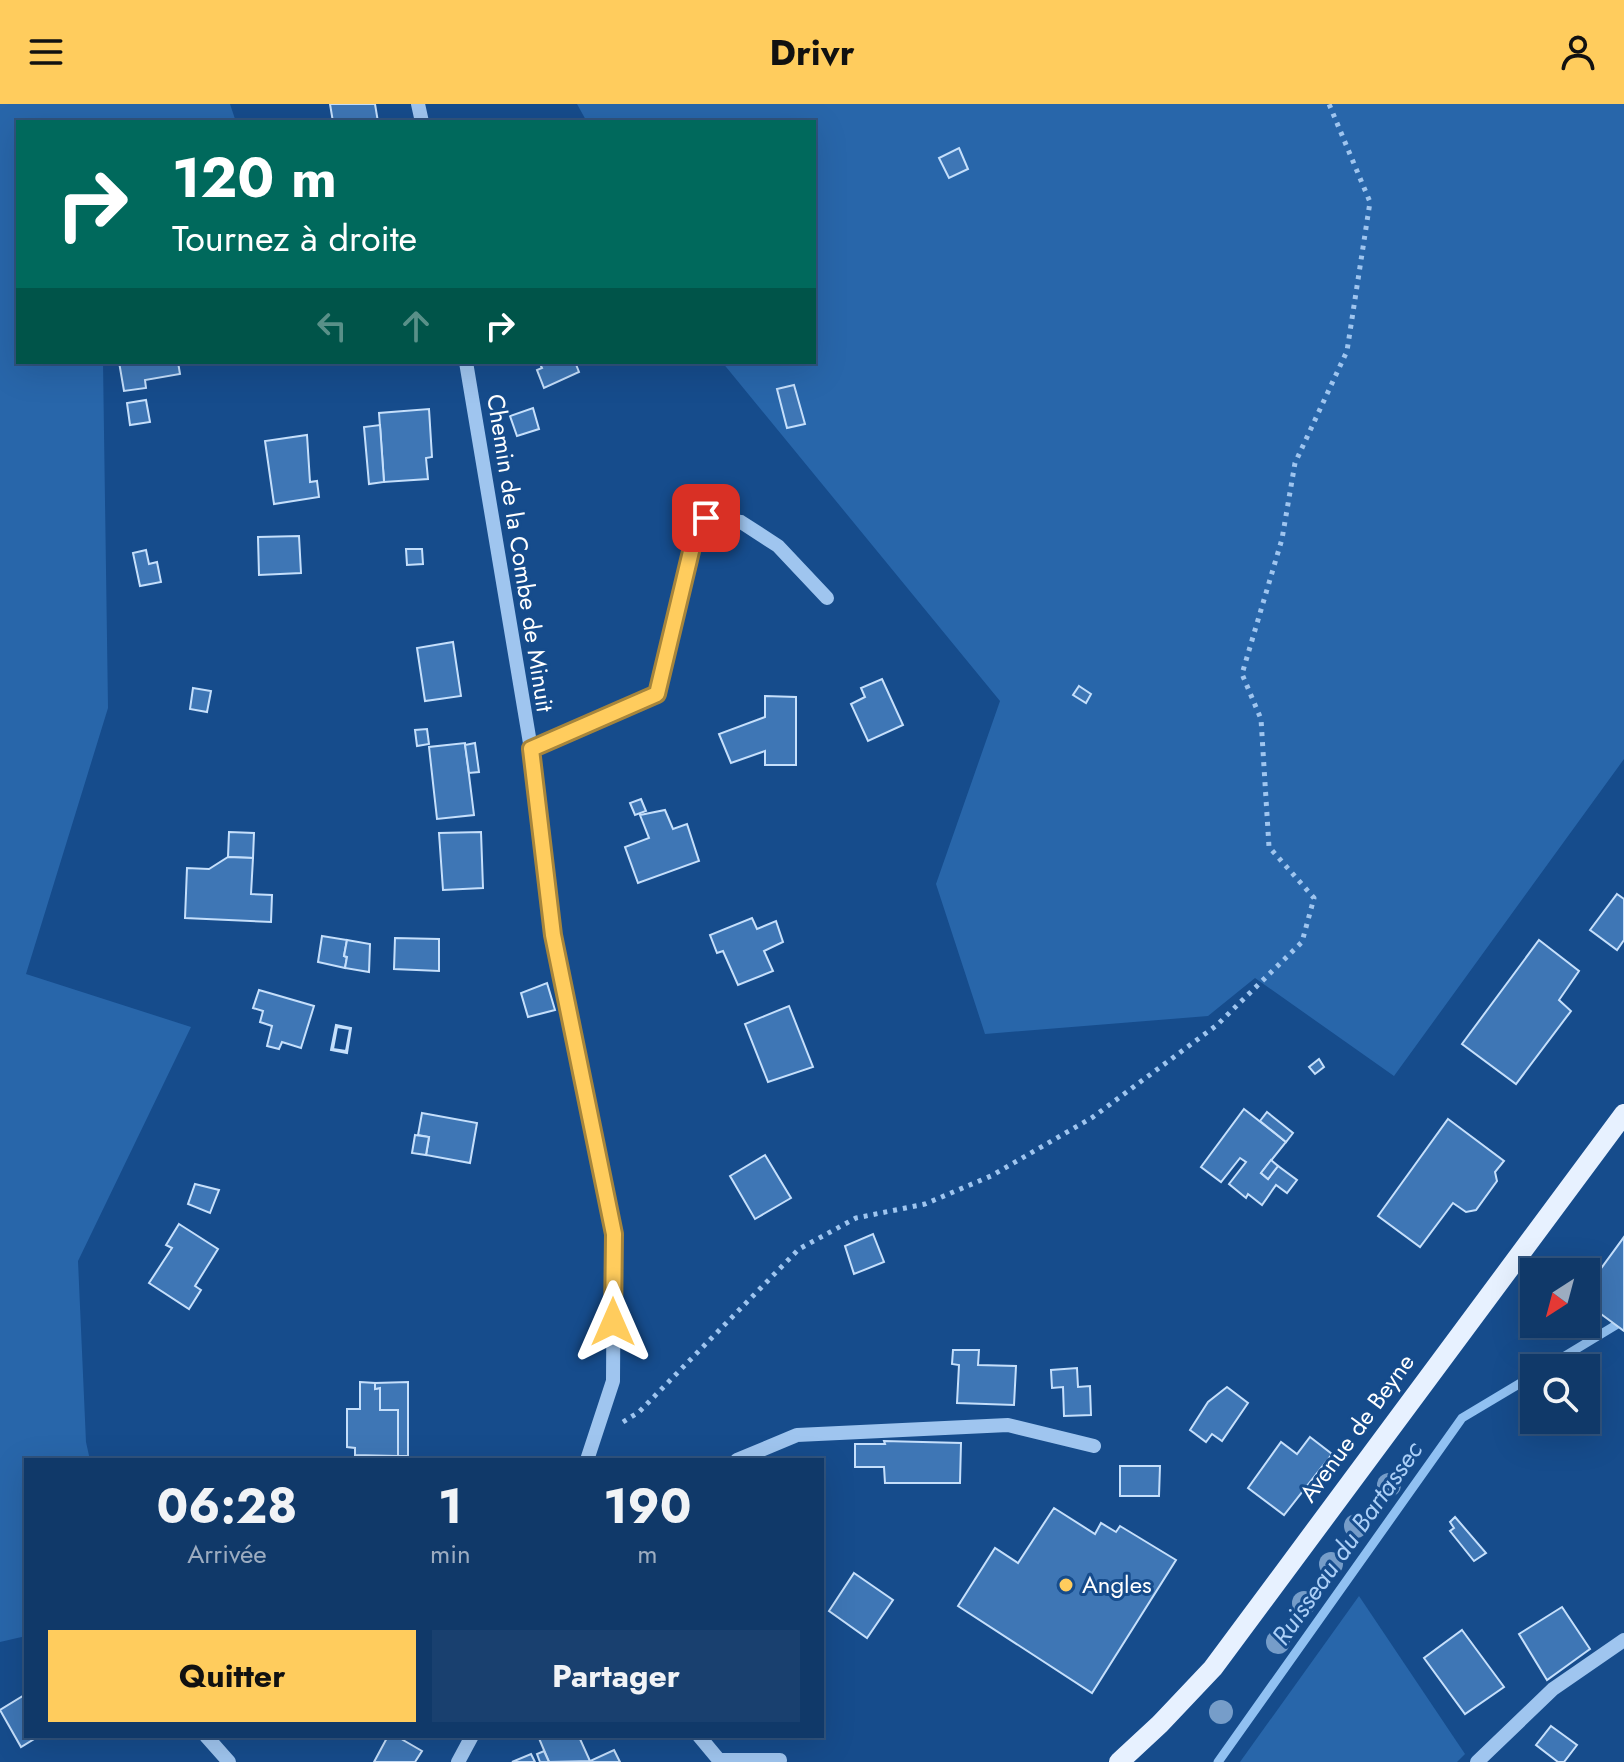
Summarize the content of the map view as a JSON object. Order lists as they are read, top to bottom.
{
  "streets": {
    "main road": ["Avenue de Beyne"],
    "street": ["Chemin de la Combe de Minuit"]
  },
  "water": ["Ruisseau du Bartassec"],
  "places": ["Angles"],
  "north": "bottom left",
  "page": {
    "header": "Drivr",
    "turn": ["120 m", "Tournez à droite"],
    "eta": [
      "06:28",
      "Arrivée",
      "1",
      "min",
      "190",
      "m"
    ],
    "buttons": ["Quitter", "Partager"]
  }
}
